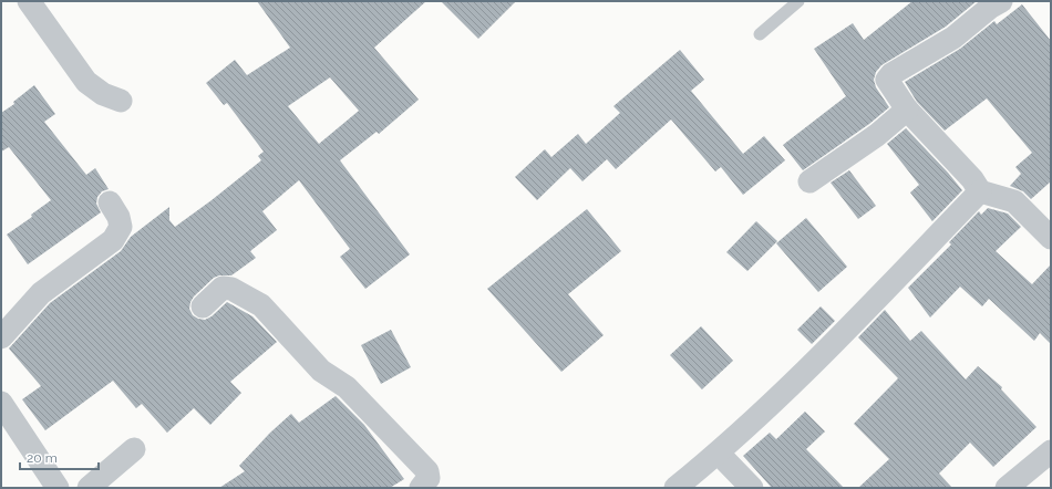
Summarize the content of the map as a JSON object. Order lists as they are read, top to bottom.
{
  "scale_bar": "20 m"
}
